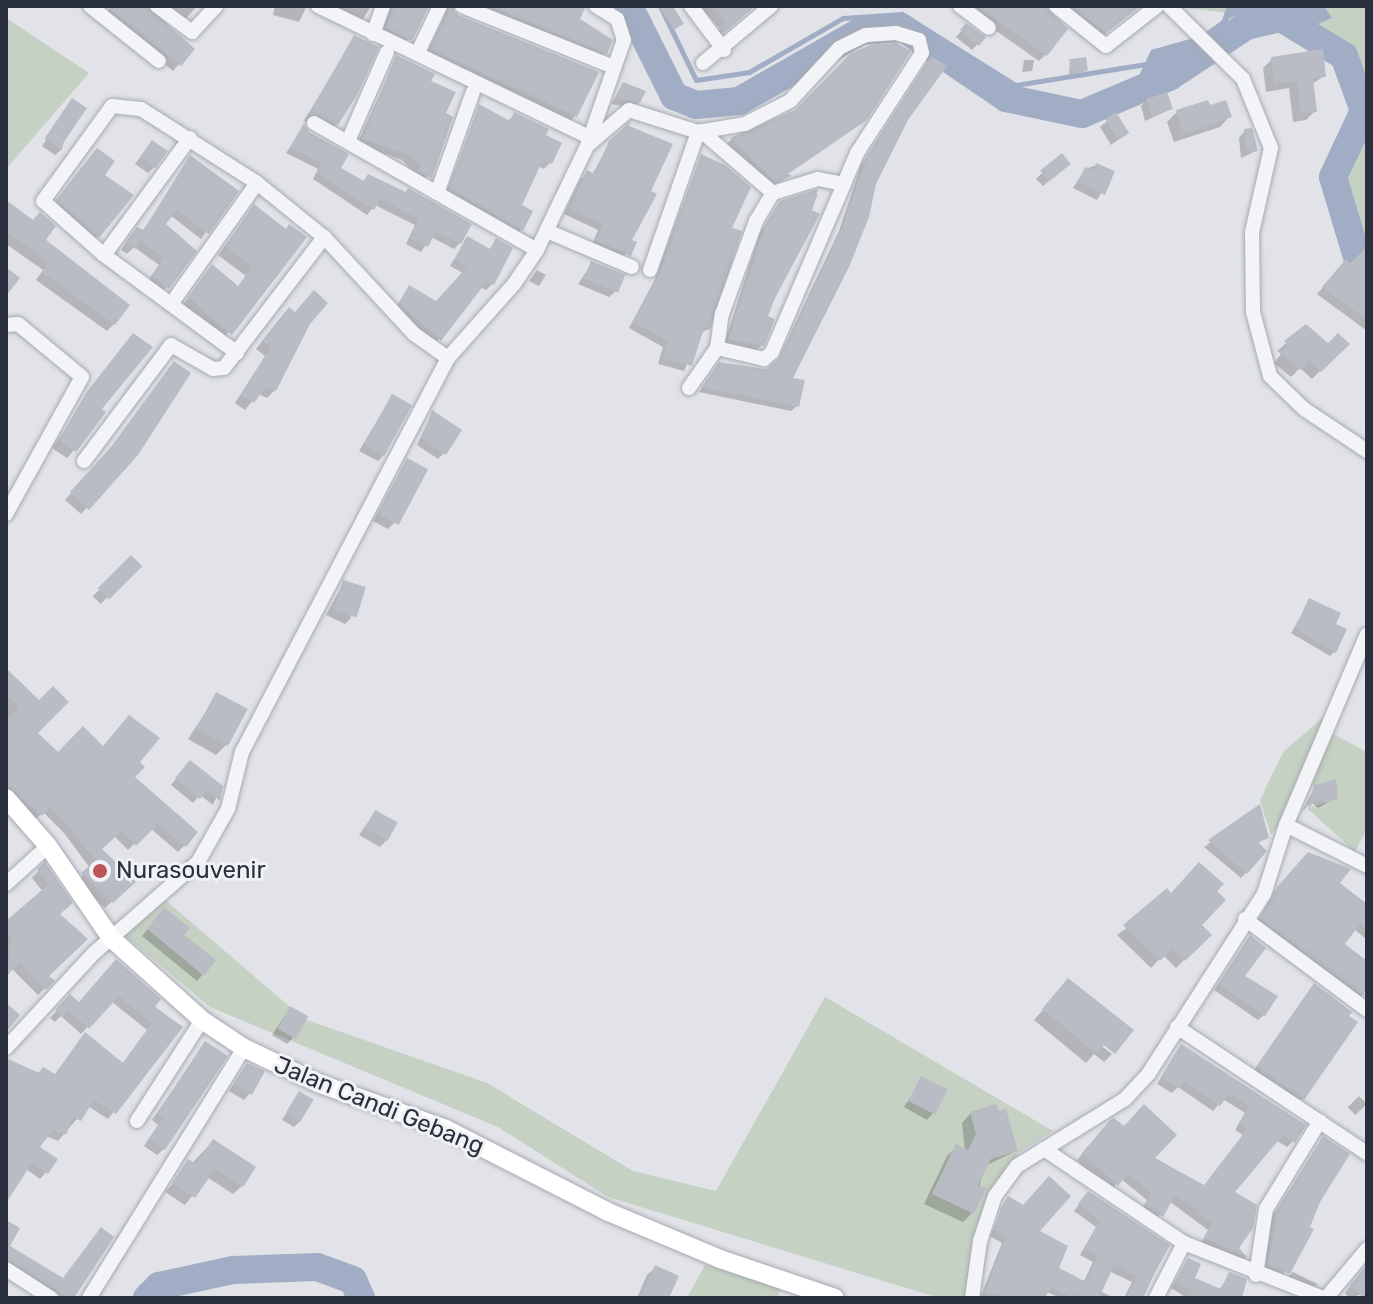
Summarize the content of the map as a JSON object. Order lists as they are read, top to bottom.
{
  "streets": {
    "main road": ["Jalan Candi Gebang"]
  },
  "places": ["Nurasouvenir"]
}
